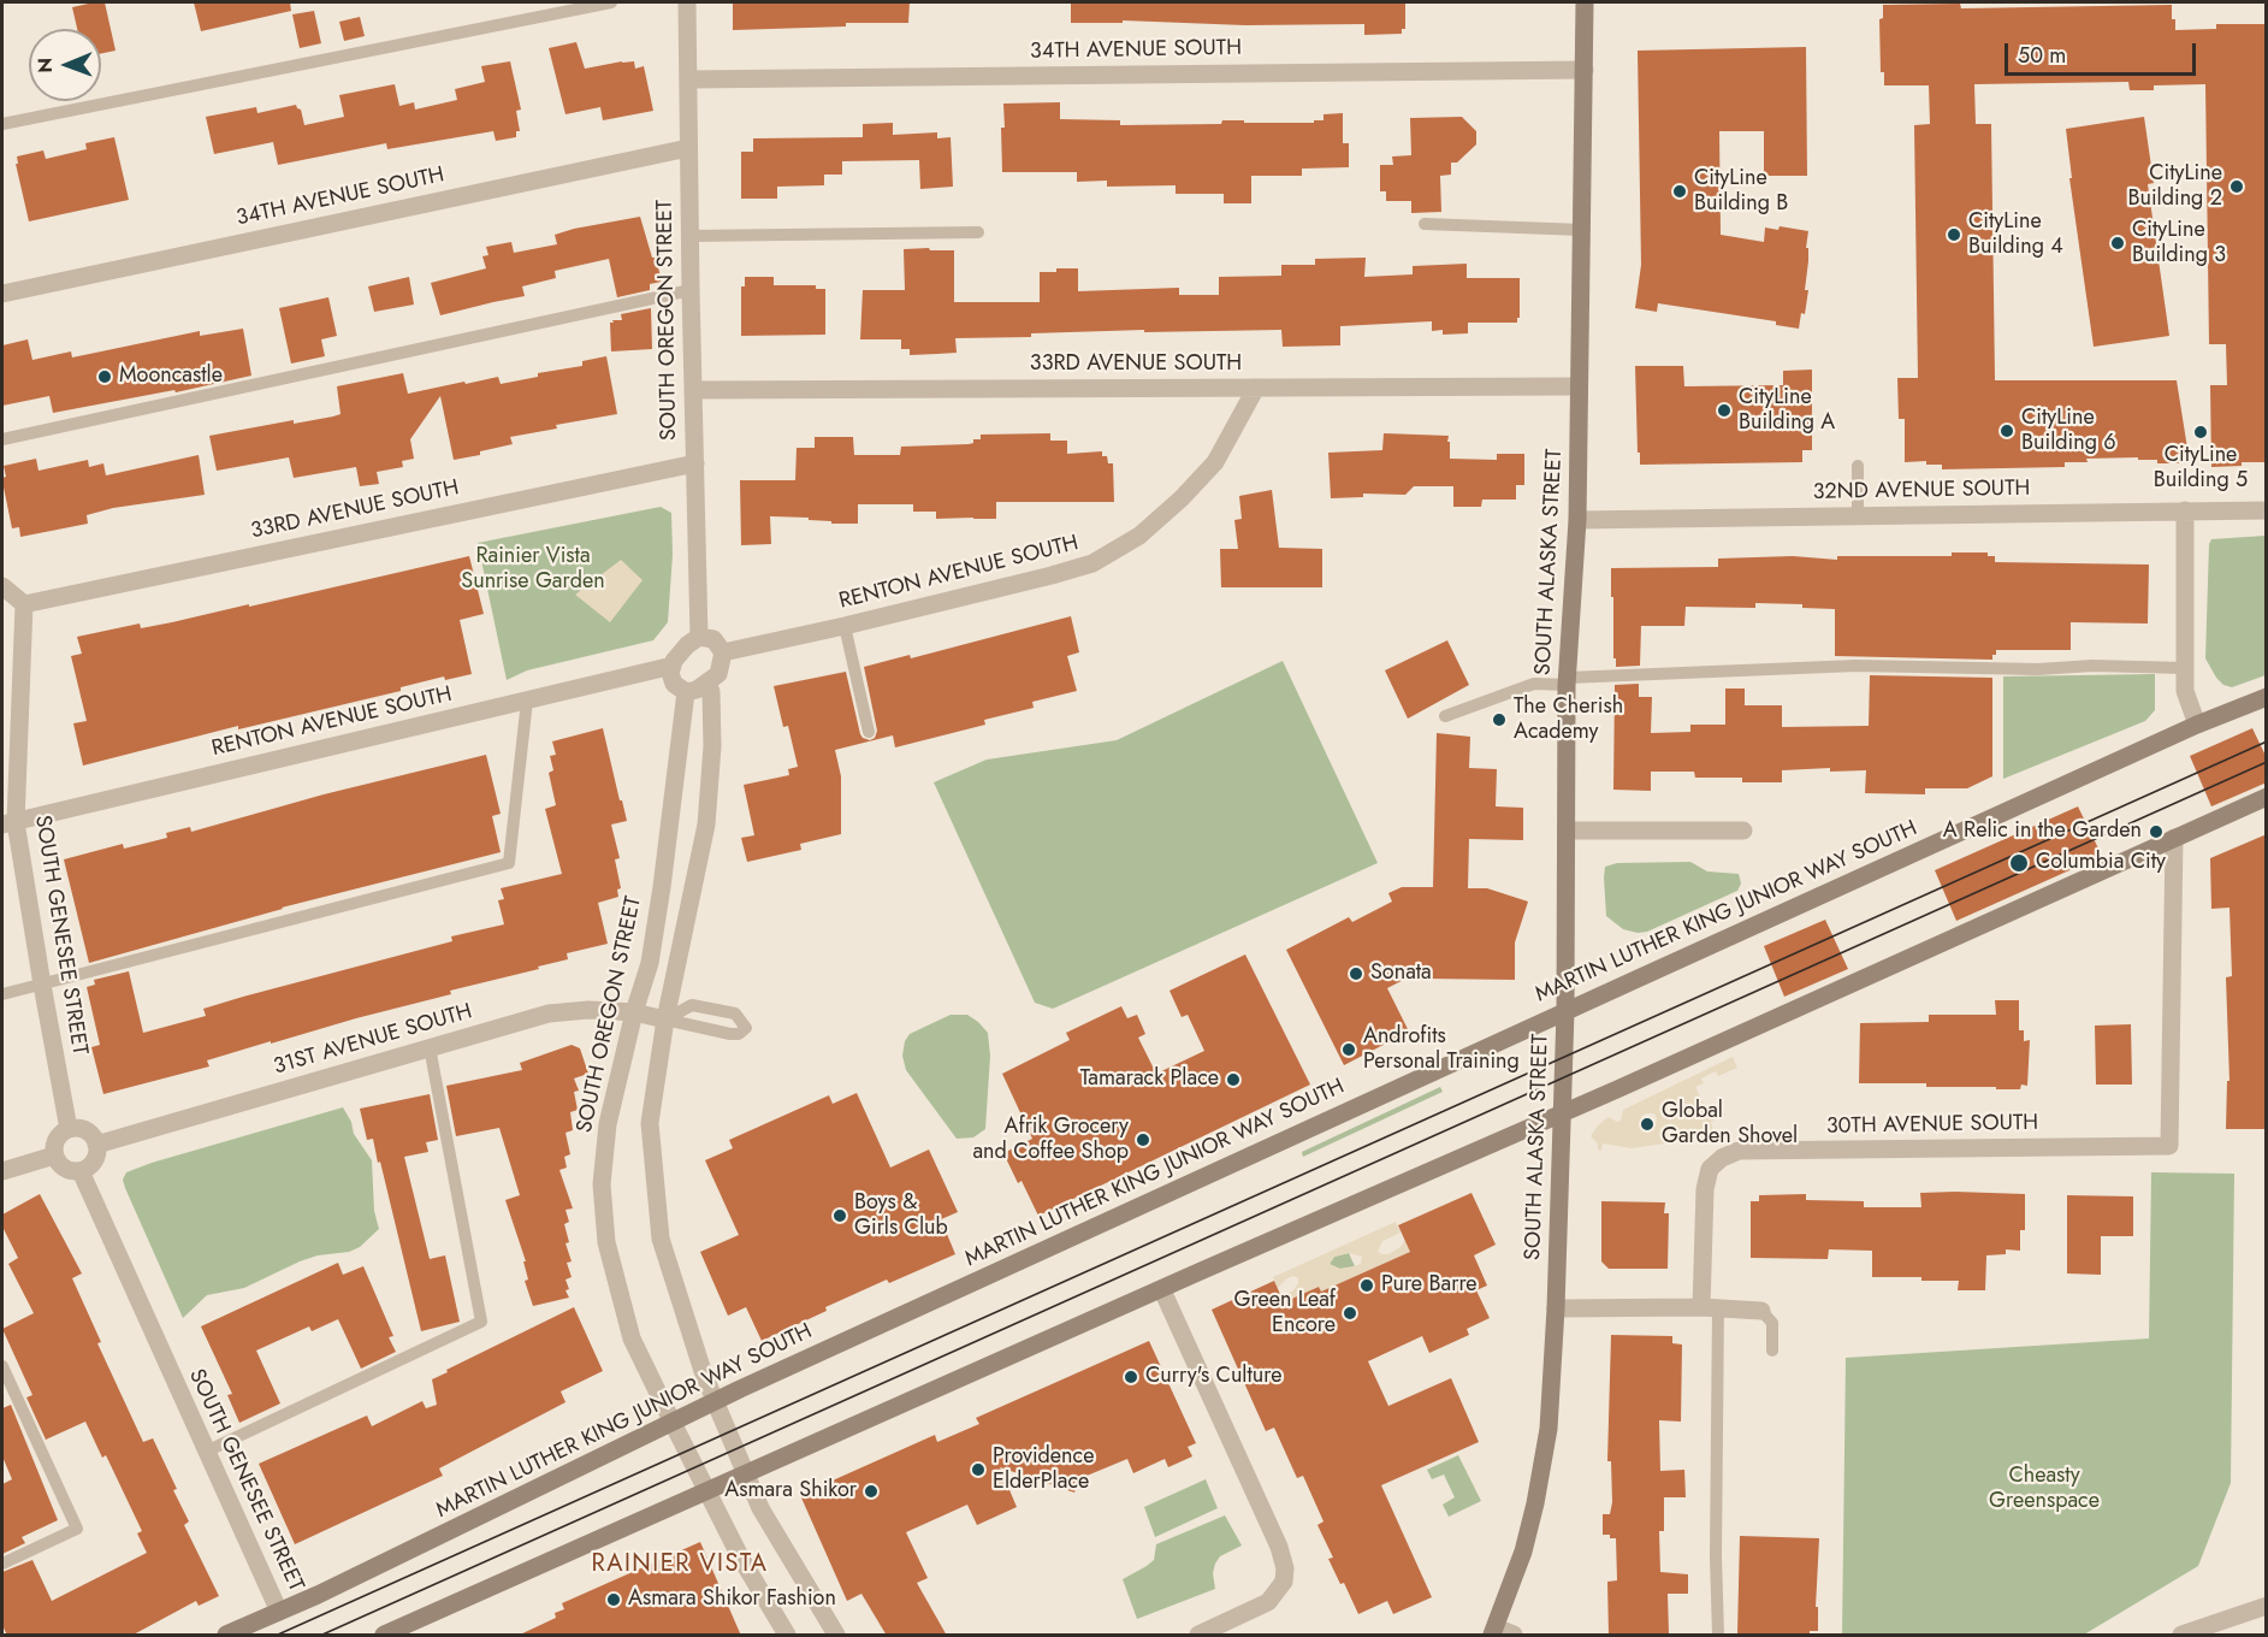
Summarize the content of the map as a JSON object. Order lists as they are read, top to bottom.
{
  "streets": {
    "main road": ["SOUTH ALASKA STREET", "MARTIN LUTHER KING JUNIOR WAY SOUTH"],
    "street": [
      "34TH AVENUE SOUTH",
      "SOUTH OREGON STREET",
      "33RD AVENUE SOUTH",
      "32ND AVENUE SOUTH",
      "RENTON AVENUE SOUTH",
      "SOUTH GENESEE STREET",
      "31ST AVENUE SOUTH",
      "30TH AVENUE SOUTH"
    ]
  },
  "crossings": [
    ["34TH AVENUE SOUTH", "SOUTH OREGON STREET"],
    ["34TH AVENUE SOUTH", "SOUTH ALASKA STREET"],
    ["SOUTH OREGON STREET", "33RD AVENUE SOUTH"],
    ["SOUTH OREGON STREET", "RENTON AVENUE SOUTH"],
    ["SOUTH OREGON STREET", "MARTIN LUTHER KING JUNIOR WAY SOUTH"],
    ["SOUTH OREGON STREET", "31ST AVENUE SOUTH"],
    ["33RD AVENUE SOUTH", "SOUTH ALASKA STREET"],
    ["33RD AVENUE SOUTH", "RENTON AVENUE SOUTH"],
    ["33RD AVENUE SOUTH", "SOUTH GENESEE STREET"],
    ["32ND AVENUE SOUTH", "SOUTH ALASKA STREET"],
    ["SOUTH ALASKA STREET", "MARTIN LUTHER KING JUNIOR WAY SOUTH"],
    ["RENTON AVENUE SOUTH", "SOUTH GENESEE STREET"],
    ["MARTIN LUTHER KING JUNIOR WAY SOUTH", "SOUTH GENESEE STREET"],
    ["SOUTH GENESEE STREET", "31ST AVENUE SOUTH"]
  ],
  "districts": ["RAINIER VISTA"],
  "parks": ["Rainier Vista Sunrise Garden", "Cheasty Greenspace"],
  "places": [
    "CityLine Building 2",
    "CityLine Building B",
    "CityLine Building 4",
    "CityLine Building 3",
    "Mooncastle",
    "CityLine Building A",
    "CityLine Building 6",
    "CityLine Building 5",
    "The Cherish Academy",
    "A Relic in the Garden",
    "Columbia City",
    "Sonata",
    "Androfits Personal Training",
    "Tamarack Place",
    "Global Garden Shovel",
    "Afrik Grocery and Coffee Shop",
    "Boys & Girls Club",
    "Pure Barre",
    "Green Leaf Encore",
    "Curry's Culture",
    "Providence ElderPlace",
    "Asmara Shikor",
    "Asmara Shikor Fashion"
  ],
  "scale_bar": "50 m",
  "north": "left"
}
